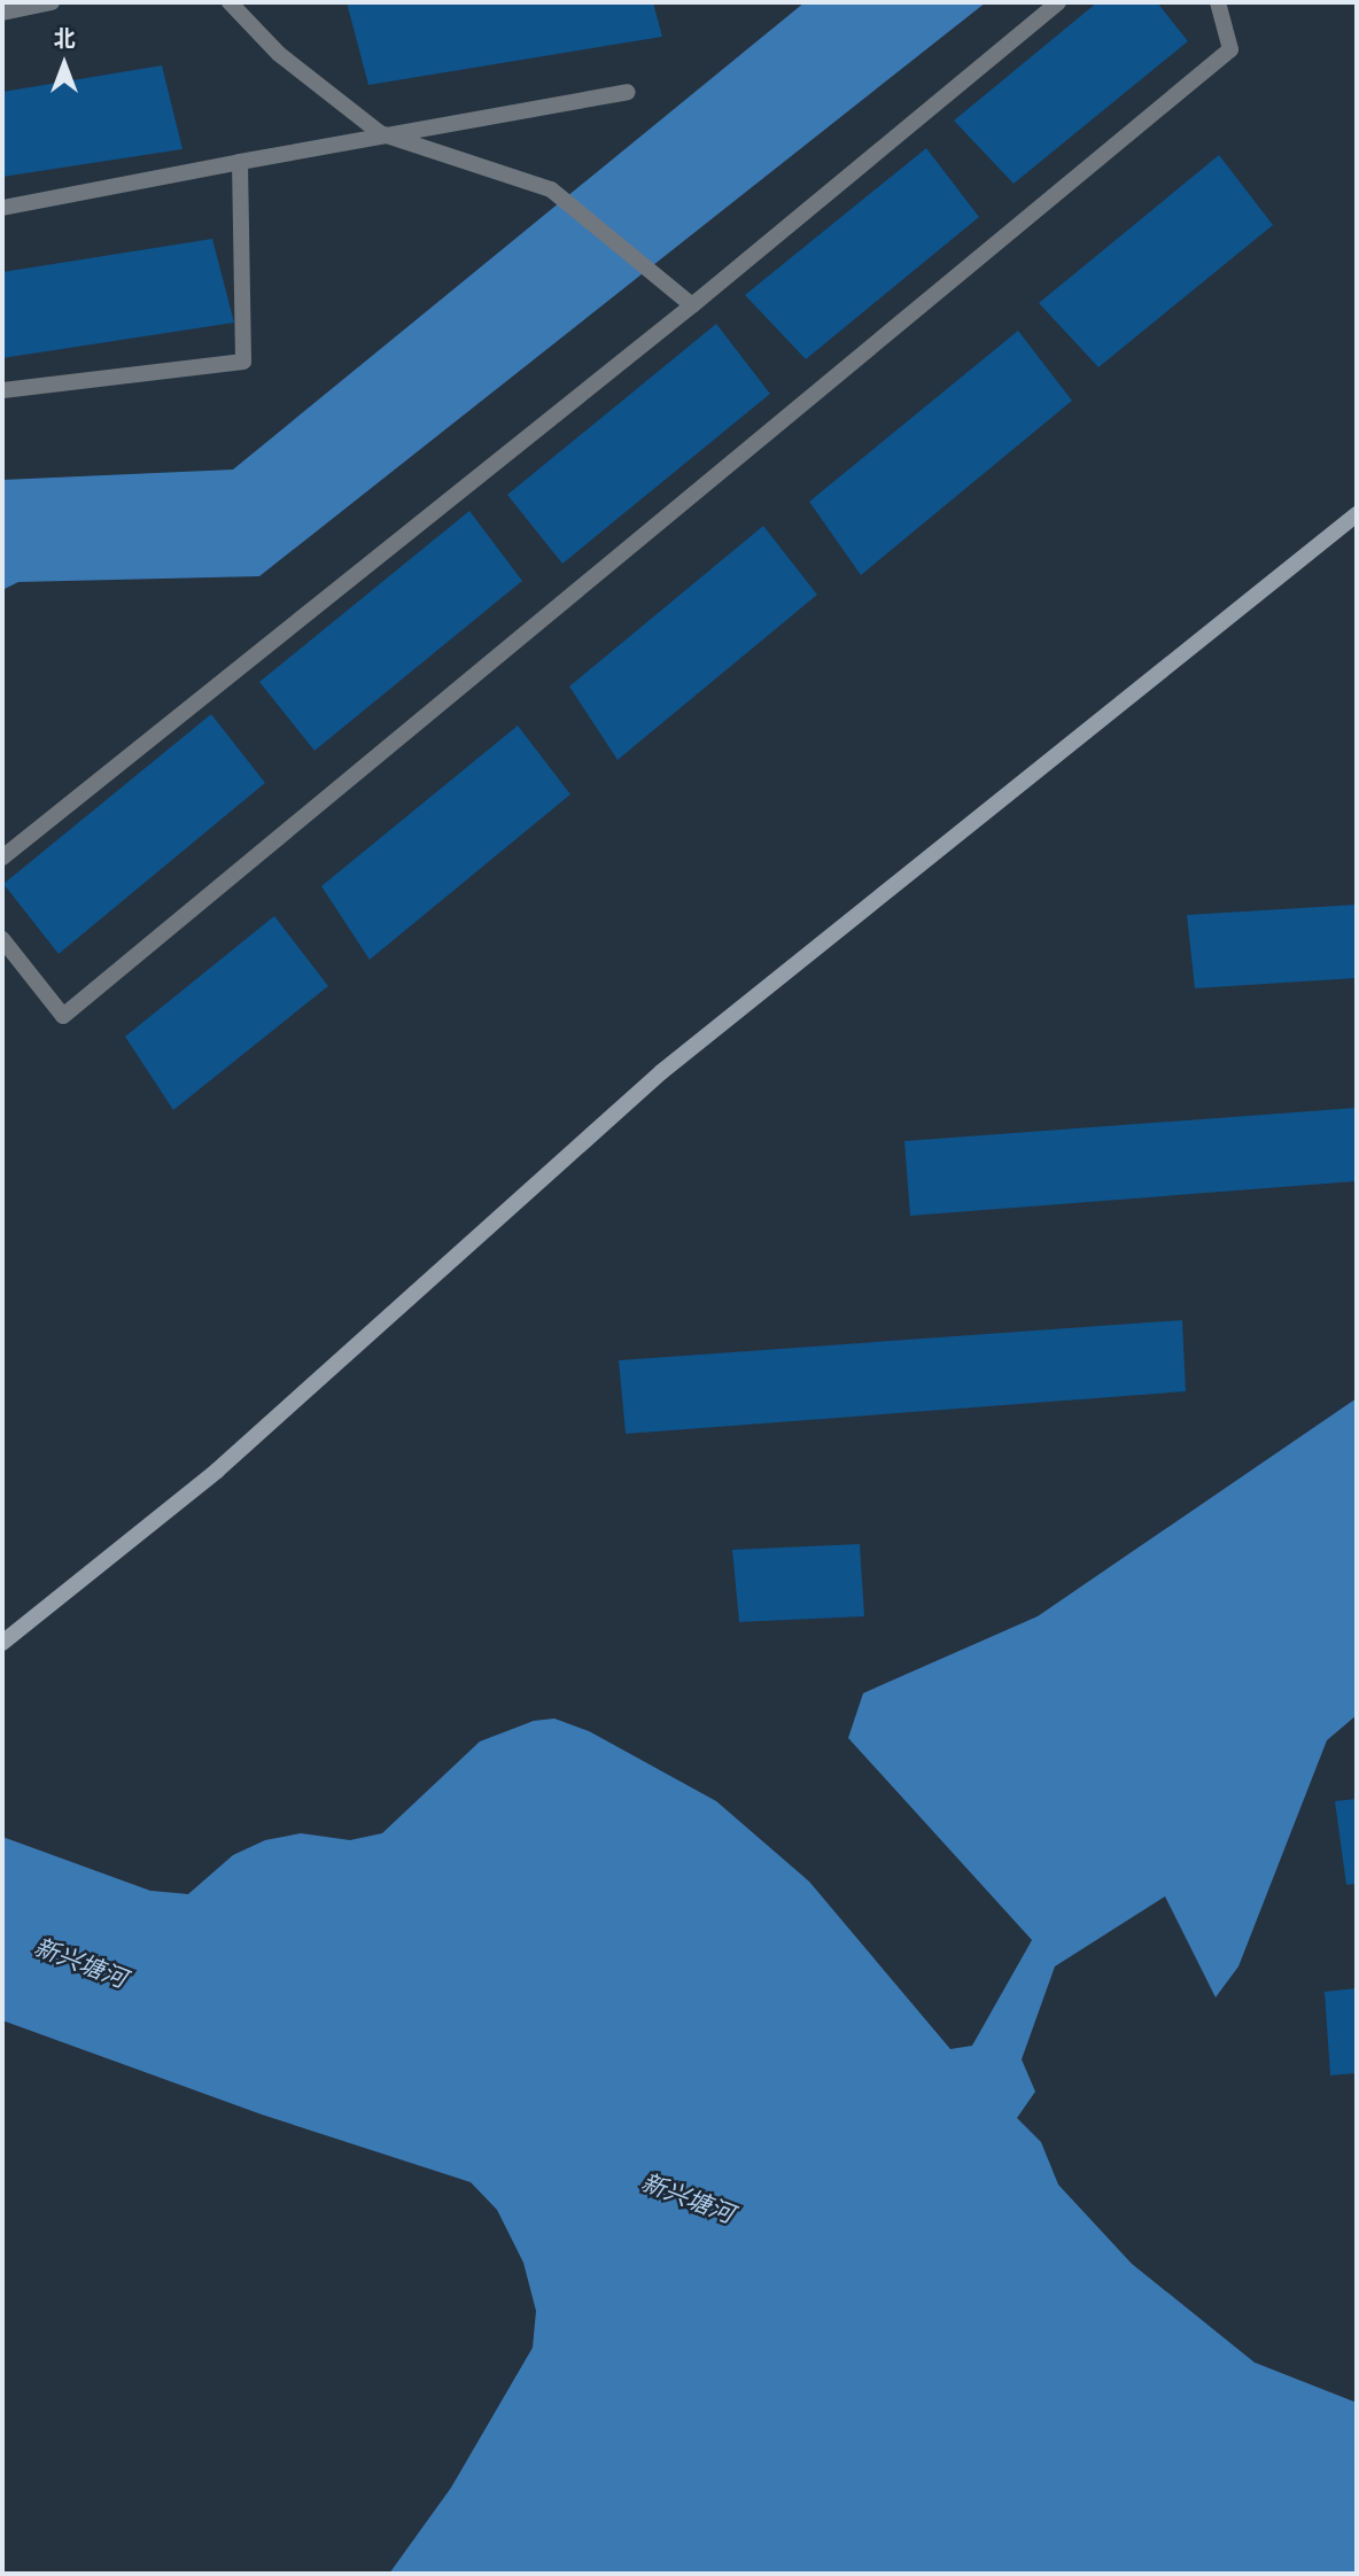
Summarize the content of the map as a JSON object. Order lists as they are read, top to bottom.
{
  "water": ["新兴塘河"],
  "north": "top"
}
